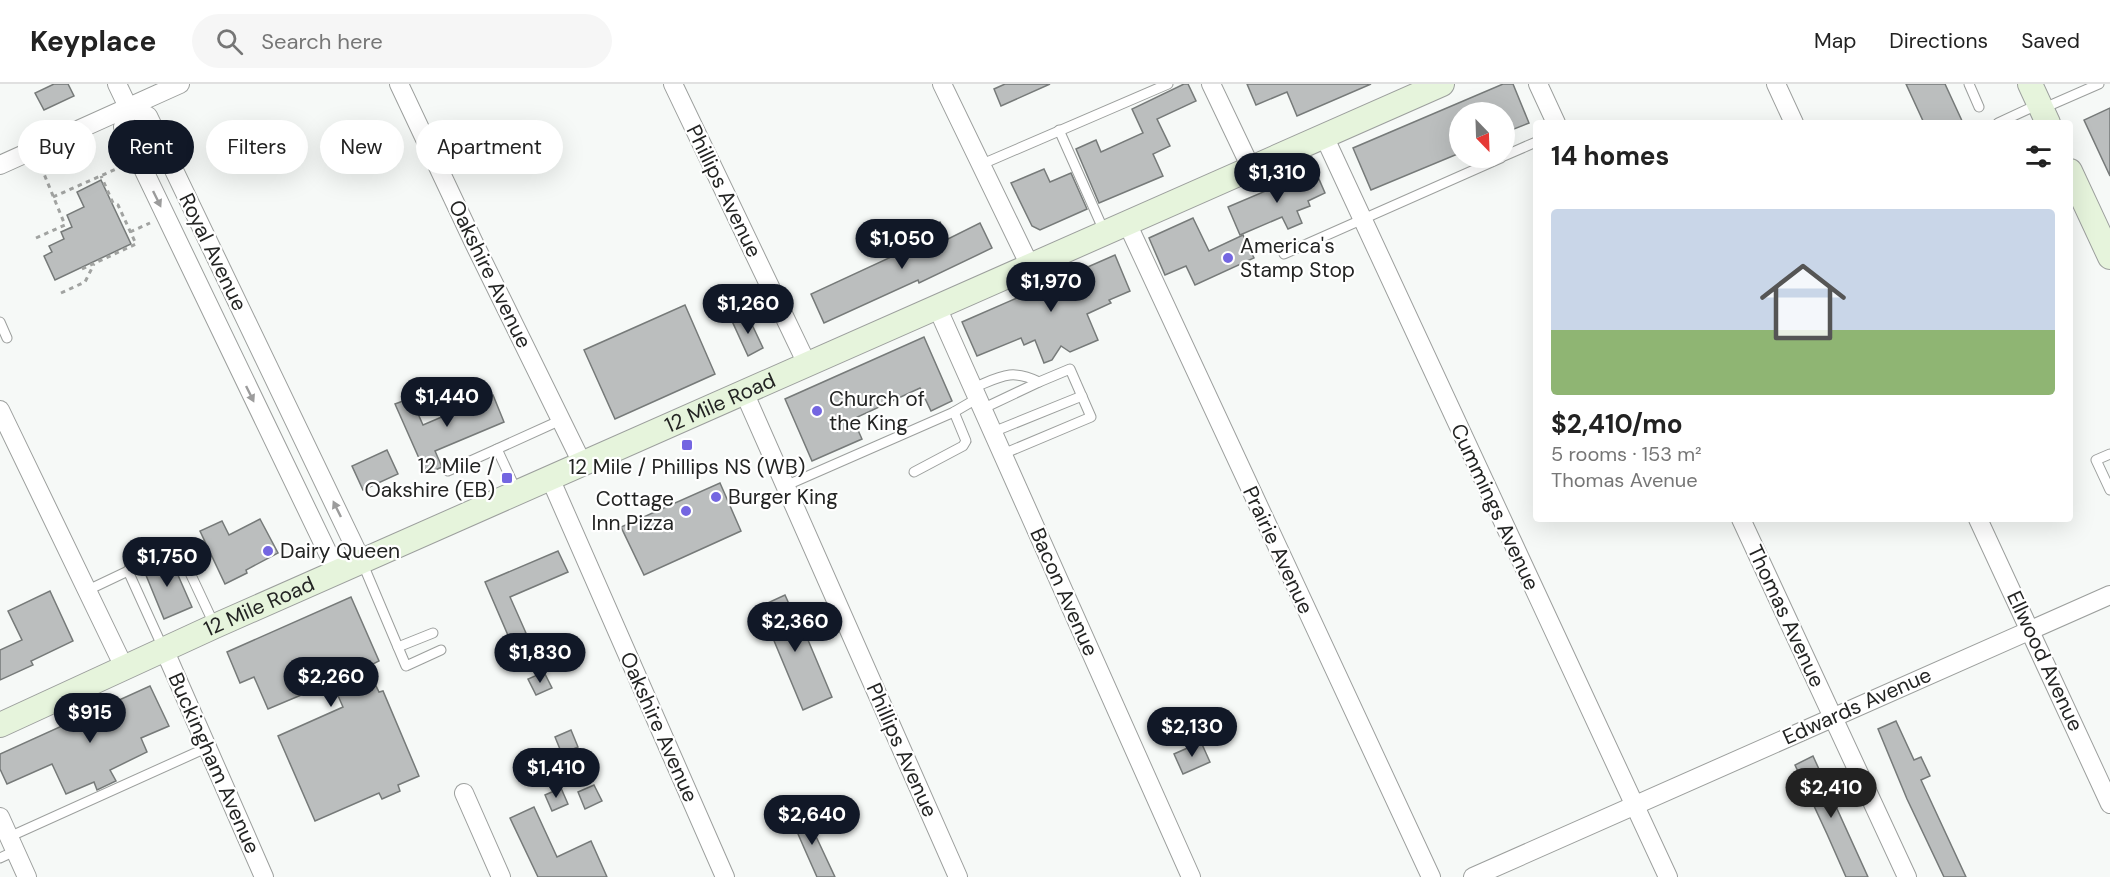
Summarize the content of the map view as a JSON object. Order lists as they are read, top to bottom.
{
  "streets": {
    "main road": ["12 Mile Road"],
    "street": [
      "Phillips Avenue",
      "Royal Avenue",
      "Oakshire Avenue",
      "Cummings Avenue",
      "Prairie Avenue",
      "Bacon Avenue",
      "Thomas Avenue",
      "Ellwood Avenue",
      "Edwards Avenue",
      "Buckingham Avenue"
    ]
  },
  "crossings": [
    ["Phillips Avenue", "12 Mile Road"],
    ["Royal Avenue", "12 Mile Road"],
    ["Oakshire Avenue", "12 Mile Road"],
    ["12 Mile Road", "Cummings Avenue"],
    ["12 Mile Road", "Prairie Avenue"],
    ["12 Mile Road", "Bacon Avenue"],
    ["12 Mile Road", "Buckingham Avenue"],
    ["Cummings Avenue", "Edwards Avenue"],
    ["Thomas Avenue", "Edwards Avenue"],
    ["Ellwood Avenue", "Edwards Avenue"]
  ],
  "places": {
    "other": [
      "America's Stamp Stop",
      "Church of the King",
      "Burger King",
      "Cottage Inn Pizza",
      "Dairy Queen"
    ],
    "transit": ["12 Mile / Phillips NS (WB)", "12 Mile / Oakshire (EB)"]
  },
  "north": "bottom right",
  "page": {
    "header": "Keyplace",
    "search": "Search here",
    "nav": ["Map", "Directions", "Saved"],
    "chip": [
      "Buy",
      "Rent",
      "Filters",
      "New",
      "Apartment"
    ],
    "heading": "14 homes",
    "price": [
      "$1,310",
      "$1,050",
      "$1,970",
      "$1,260",
      "$1,440",
      "$1,750",
      "$2,360",
      "$1,830",
      "$2,260",
      "$915",
      "$2,130",
      "$1,410",
      "$2,410",
      "$2,640"
    ],
    "list": [
      {
        "name": "$2,410/mo",
        "note": "5 rooms · 153 m² · Thomas Avenue"
      }
    ]
  }
}
